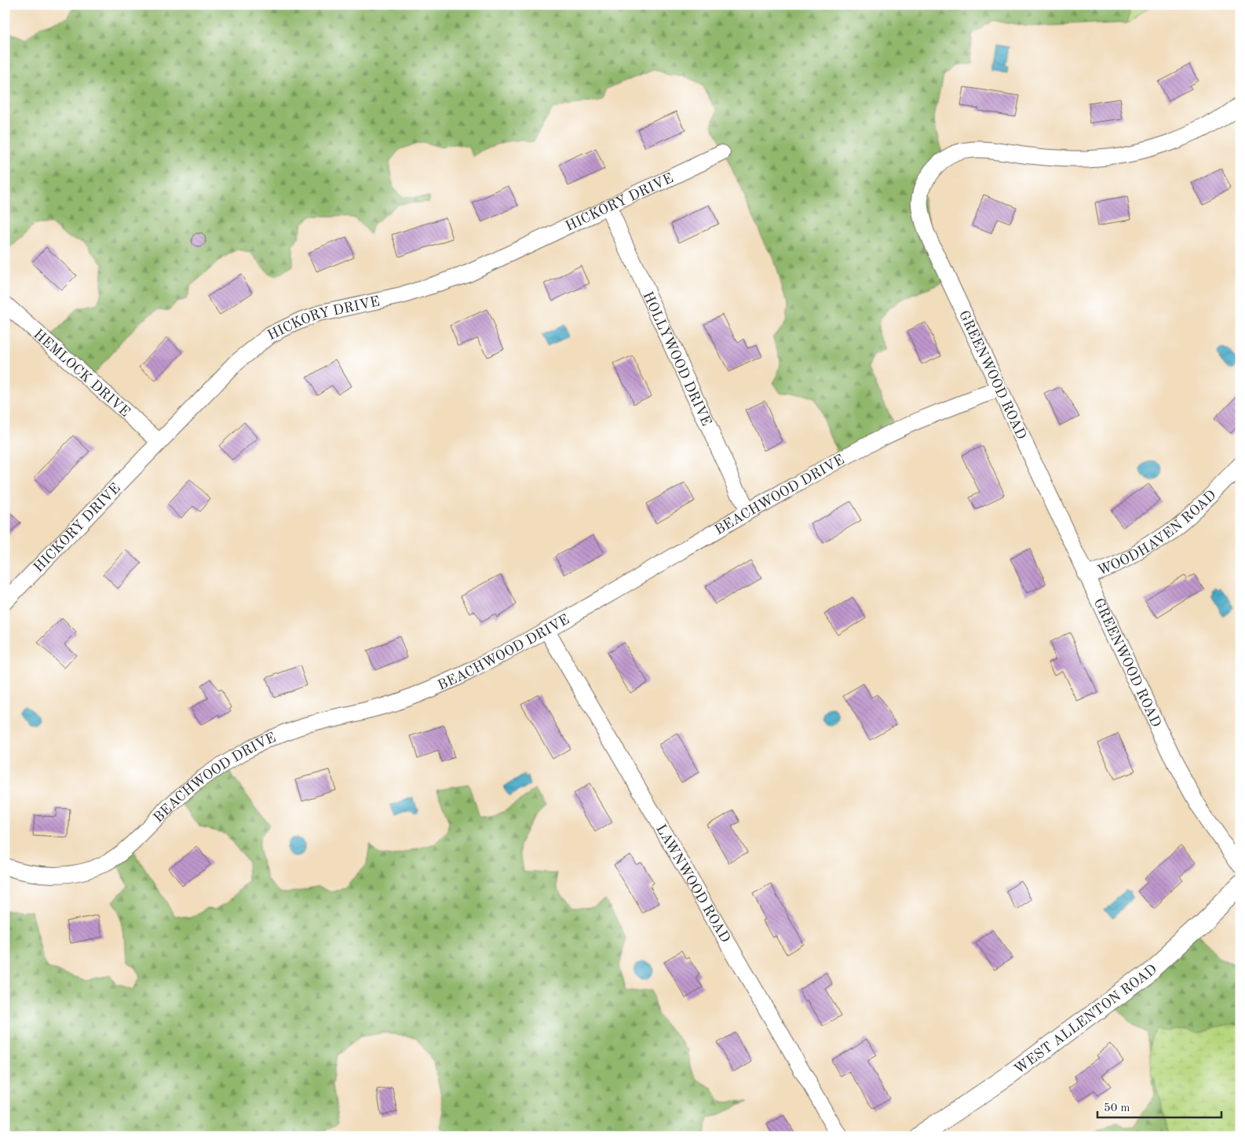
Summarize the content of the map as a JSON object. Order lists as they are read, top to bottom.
{
  "streets": {
    "street": [
      "HICKORY DRIVE",
      "HOLLYWOOD DRIVE",
      "HEMLOCK DRIVE",
      "GREENWOOD ROAD",
      "BEACHWOOD DRIVE",
      "WOODHAVEN ROAD",
      "LAWNWOOD ROAD",
      "WEST ALLENTON ROAD"
    ]
  },
  "crossings": [
    ["HICKORY DRIVE", "HOLLYWOOD DRIVE"],
    ["HICKORY DRIVE", "HEMLOCK DRIVE"],
    ["HOLLYWOOD DRIVE", "BEACHWOOD DRIVE"],
    ["GREENWOOD ROAD", "BEACHWOOD DRIVE"],
    ["GREENWOOD ROAD", "WOODHAVEN ROAD"],
    ["BEACHWOOD DRIVE", "LAWNWOOD ROAD"]
  ],
  "scale_bar": "50 m"
}
